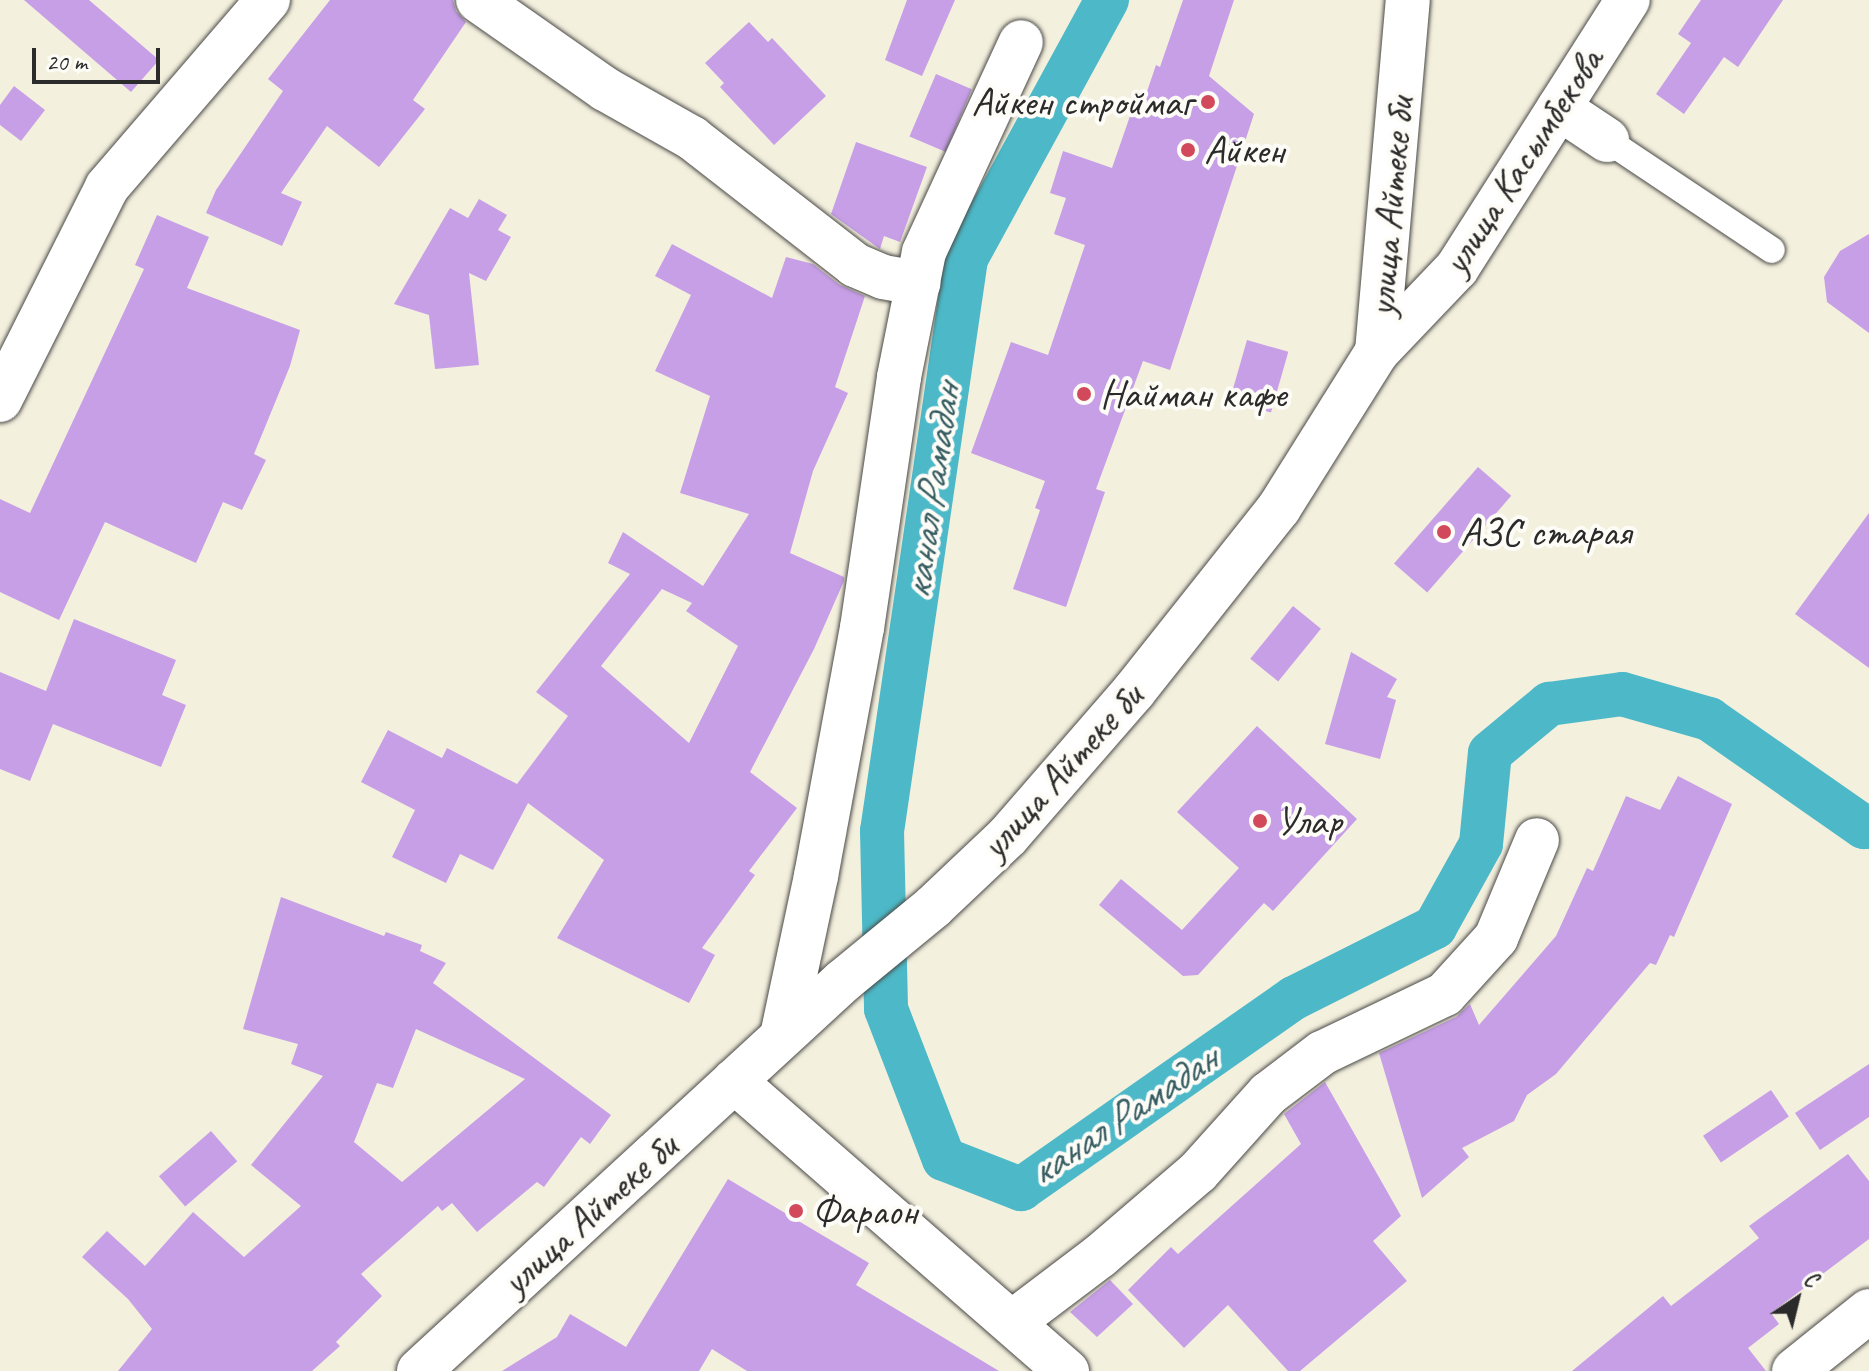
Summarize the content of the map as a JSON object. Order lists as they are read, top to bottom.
{
  "streets": {
    "street": ["улица Касымбекова", "улица Айтеке би"]
  },
  "crossings": [
    ["улица Касымбекова", "улица Айтеке би"]
  ],
  "water": ["канал Рамадан"],
  "places": [
    "Айкен строймаг",
    "Айкен",
    "Найман кафе",
    "АЗС старая",
    "Улар",
    "Фараон"
  ],
  "scale_bar": "20 m",
  "north": "top right"
}
